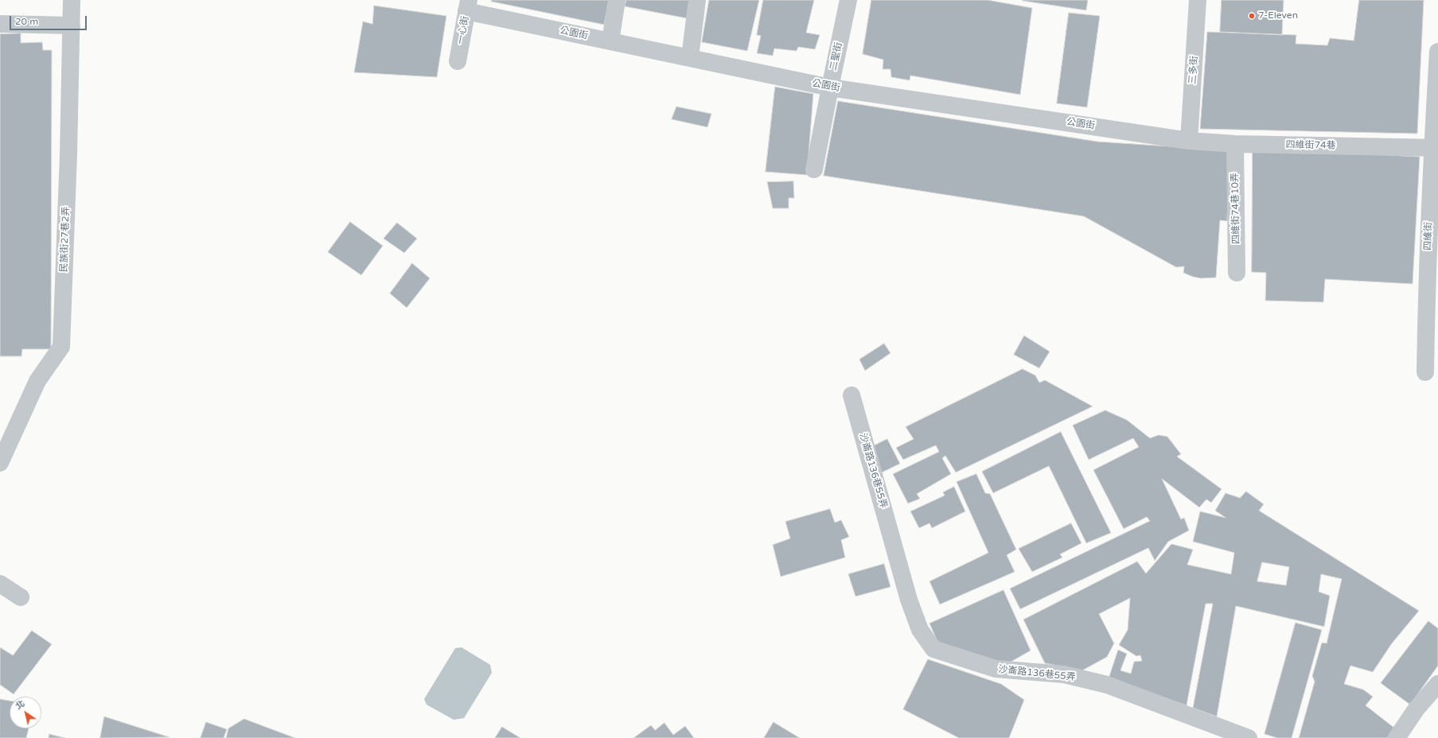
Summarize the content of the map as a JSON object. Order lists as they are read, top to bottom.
{
  "streets": {
    "lane": [
      "一心街",
      "公園街",
      "二聖街",
      "三多街",
      "四維街74巷",
      "四維街74巷10弄",
      "四維街",
      "民族街27巷2弄",
      "沙崙路136巷55弄"
    ]
  },
  "crossings": [
    ["一心街", "公園街"],
    ["公園街", "二聖街"],
    ["公園街", "三多街"],
    ["公園街", "四維街74巷"],
    ["三多街", "四維街74巷"],
    ["四維街74巷", "四維街74巷10弄"],
    ["四維街74巷", "四維街"]
  ],
  "places": ["7-Eleven"],
  "scale_bar": "20 m",
  "north": "top left"
}
